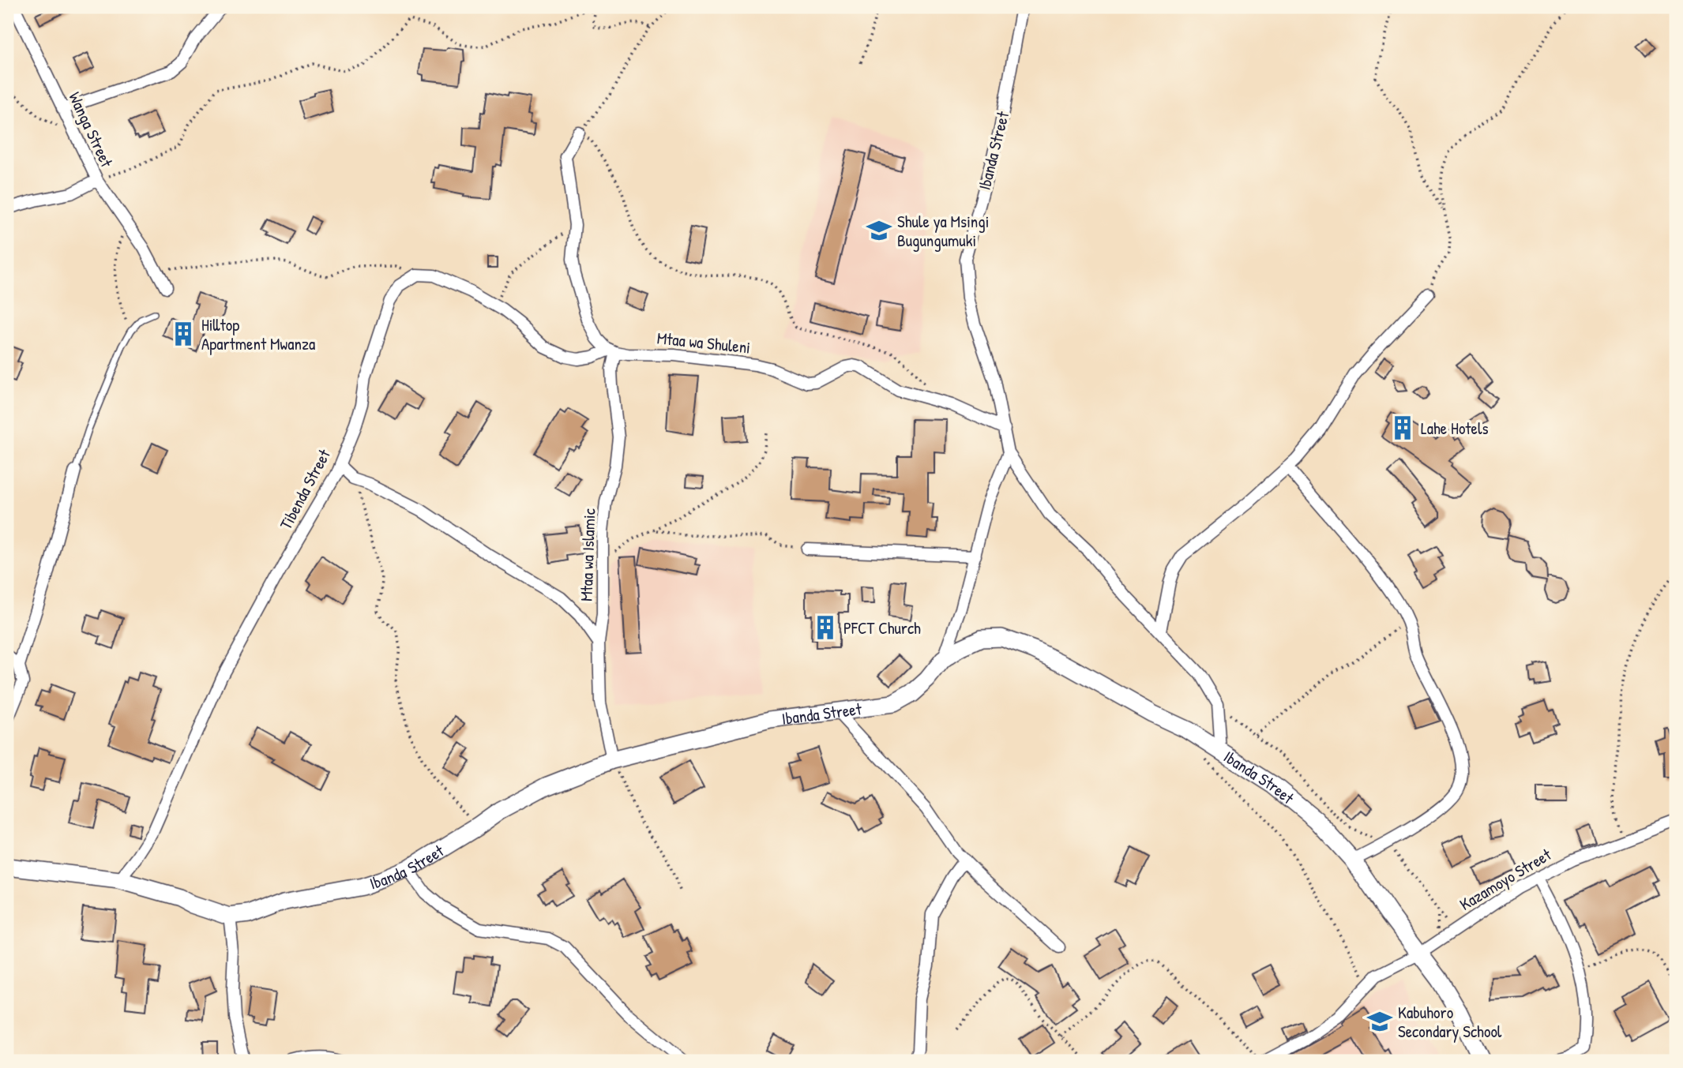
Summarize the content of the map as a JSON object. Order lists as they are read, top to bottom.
{
  "streets": {
    "street": [
      "Wanga Street",
      "Ibanda Street",
      "Mtaa wa Shuleni",
      "Tibenda Street",
      "Mtaa wa Islamic",
      "Kazamoyo Street"
    ]
  },
  "crossings": [
    ["Ibanda Street", "Mtaa wa Shuleni"],
    ["Ibanda Street", "Mtaa wa Islamic"],
    ["Ibanda Street", "Kazamoyo Street"],
    ["Mtaa wa Shuleni", "Mtaa wa Islamic"]
  ],
  "places": {
    "school or university": ["Shule ya Msingi Bugungumuki", "Kabuhoro Secondary School"],
    "building": ["Hilltop Apartment Mwanza", "Lahe Hotels", "PFCT Church"]
  }
}
